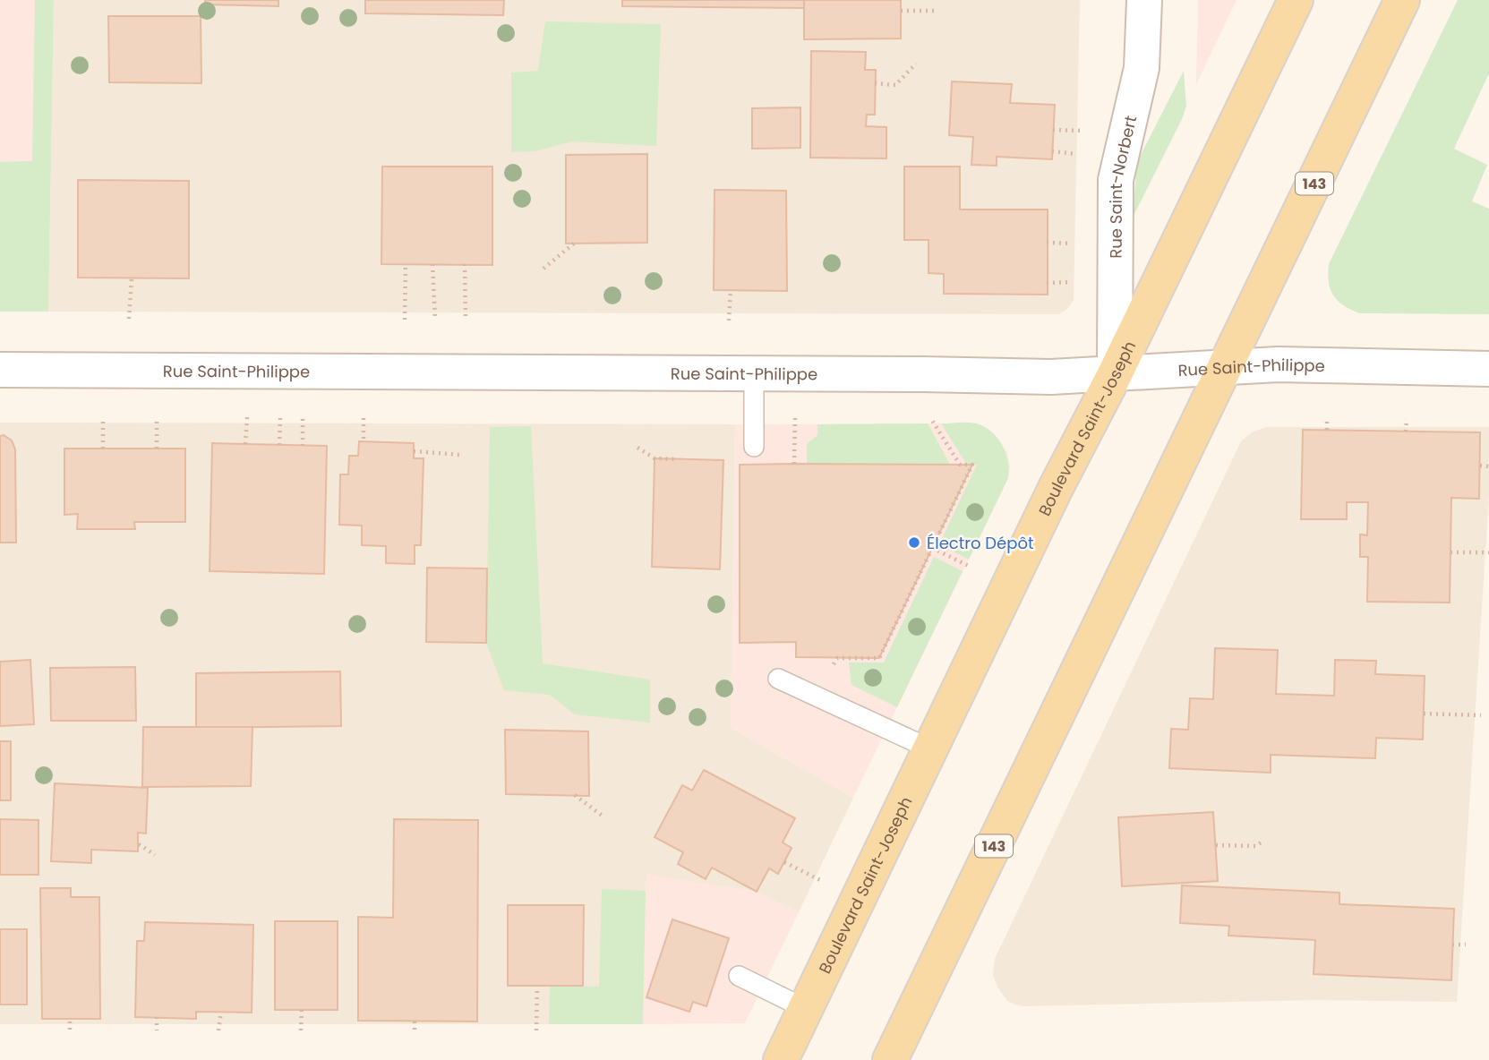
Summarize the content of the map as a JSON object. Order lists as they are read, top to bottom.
{
  "streets": {
    "main road": ["143", "Boulevard Saint-Joseph"],
    "street": ["Rue Saint-Norbert", "Rue Saint-Philippe"]
  },
  "crossings": [
    ["143", "Rue Saint-Philippe"],
    ["Rue Saint-Norbert", "Rue Saint-Philippe"],
    ["Rue Saint-Norbert", "Boulevard Saint-Joseph"],
    ["Rue Saint-Philippe", "Boulevard Saint-Joseph"]
  ],
  "places": ["Électro Dépôt"]
}
